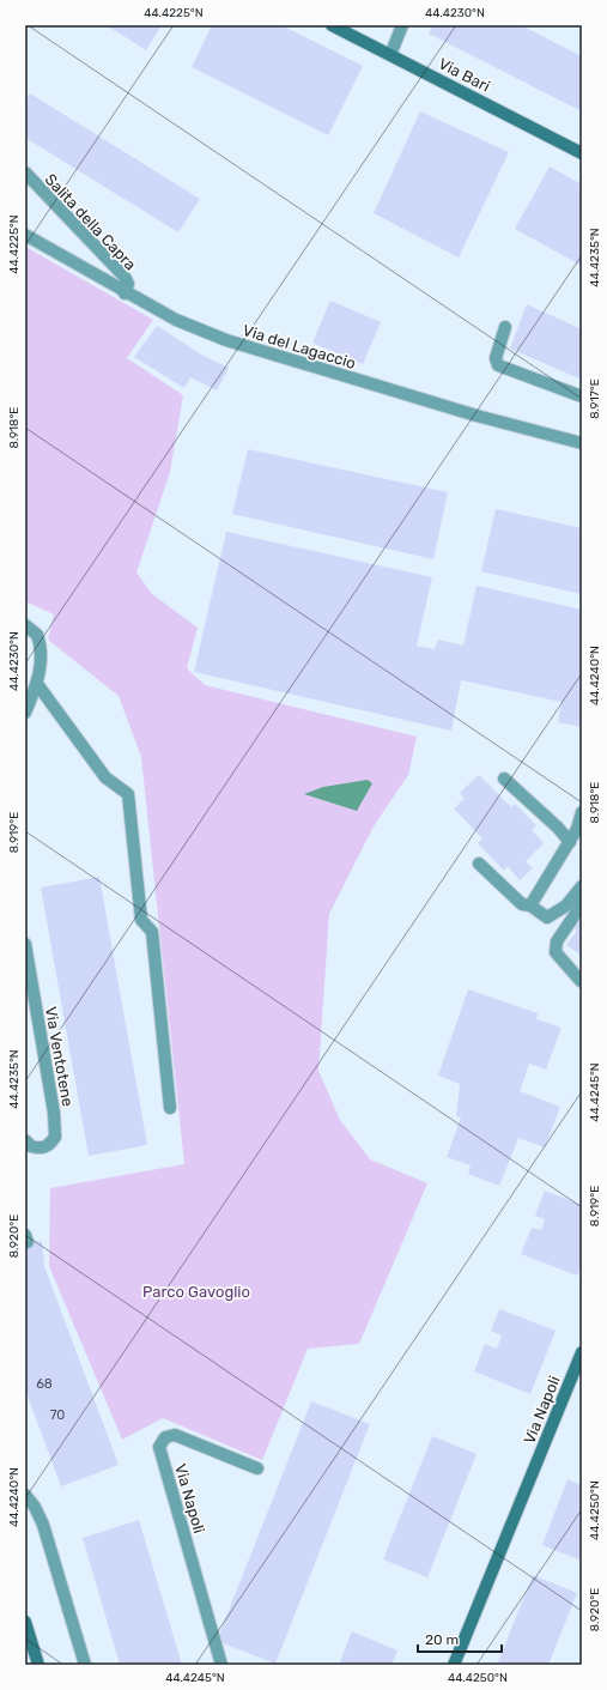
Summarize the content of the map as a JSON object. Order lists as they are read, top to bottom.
{
  "streets": {
    "street": [
      "Via Bari",
      "Salita della Capra",
      "Via del Lagaccio",
      "Via Ventotene",
      "Via Napoli"
    ]
  },
  "crossings": [
    ["Salita della Capra", "Via del Lagaccio"]
  ],
  "parks": ["Parco Gavoglio"],
  "house_numbers": ["68", "70"],
  "scale_bar": "20 m",
  "coordinates": [
    "44.4225°N",
    "44.4230°N",
    "44.4235°N",
    "8.917°E",
    "8.918°E",
    "44.4240°N",
    "8.919°E",
    "44.4245°N",
    "8.920°E",
    "44.4250°N"
  ]
}
